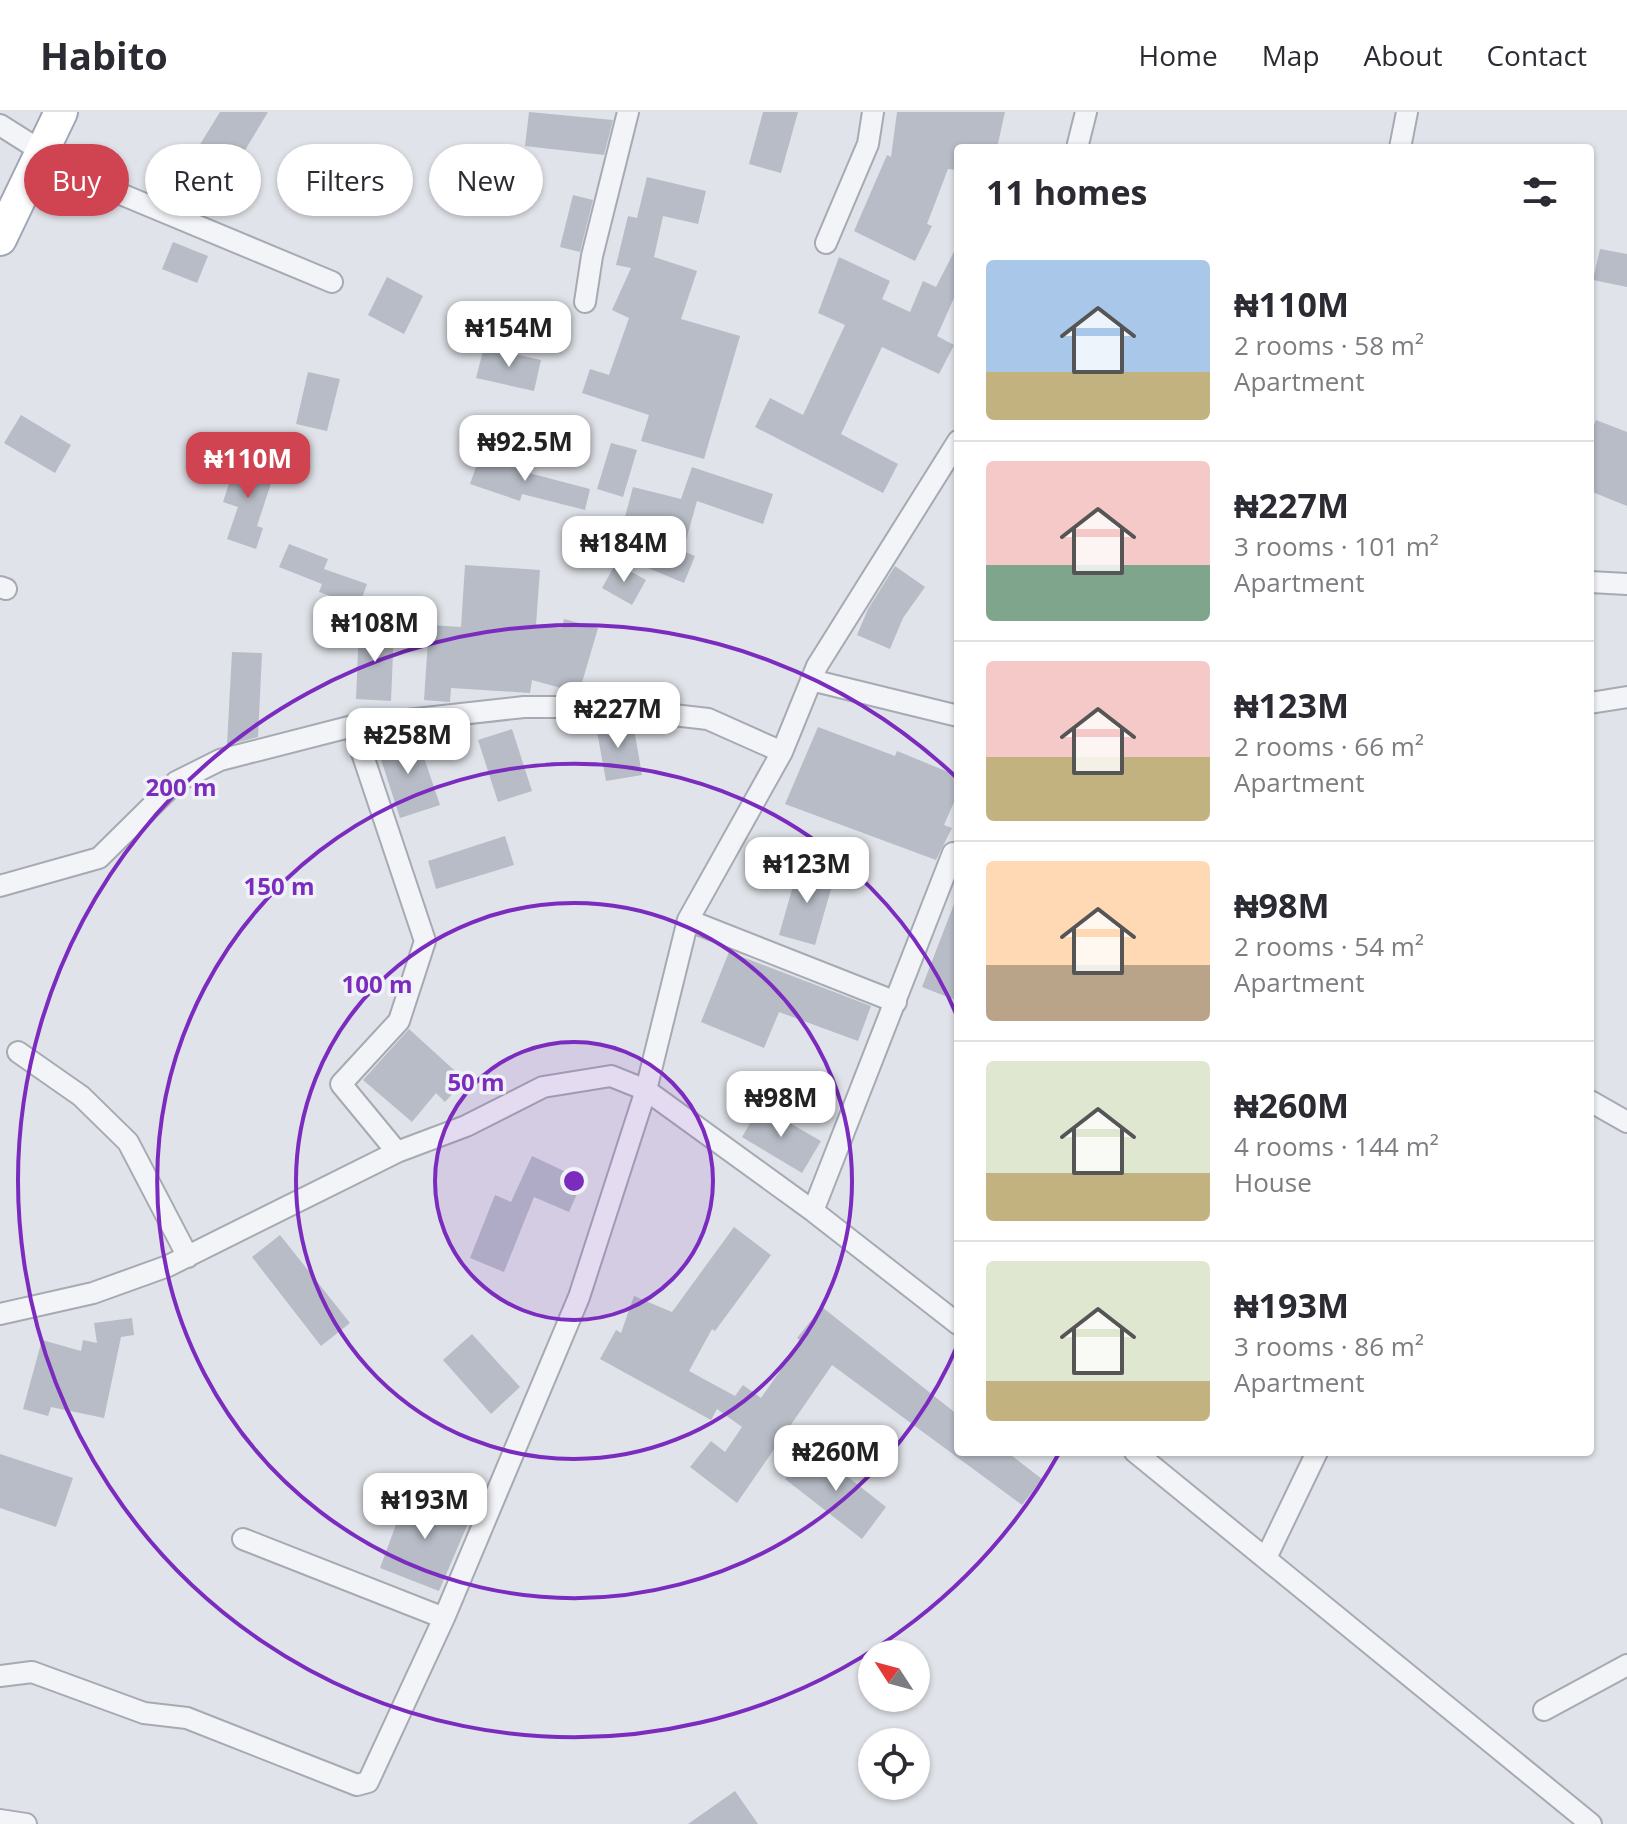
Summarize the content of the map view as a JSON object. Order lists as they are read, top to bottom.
{
  "north": "top left",
  "page": {
    "header": "Habito",
    "nav": [
      "Home",
      "Map",
      "About",
      "Contact"
    ],
    "chip": [
      "Buy",
      "Rent",
      "Filters",
      "New"
    ],
    "heading": "11 homes",
    "list": [
      {
        "name": "₦110M",
        "note": "2 rooms · 58 m² · Apartment"
      },
      {
        "name": "₦227M",
        "note": "3 rooms · 101 m² · Apartment"
      },
      {
        "name": "₦123M",
        "note": "2 rooms · 66 m² · Apartment"
      },
      {
        "name": "₦98M",
        "note": "2 rooms · 54 m² · Apartment"
      },
      {
        "name": "₦260M",
        "note": "4 rooms · 144 m² · House"
      },
      {
        "name": "₦193M",
        "note": "3 rooms · 86 m² · Apartment"
      }
    ],
    "price": [
      "₦154M",
      "₦92.5M",
      "₦110M",
      "₦184M",
      "₦108M",
      "₦227M",
      "₦258M",
      "₦123M",
      "₦98M",
      "₦260M",
      "₦193M"
    ]
  },
  "rings": [
    "200 m",
    "150 m",
    "100 m",
    "50 m"
  ]
}
